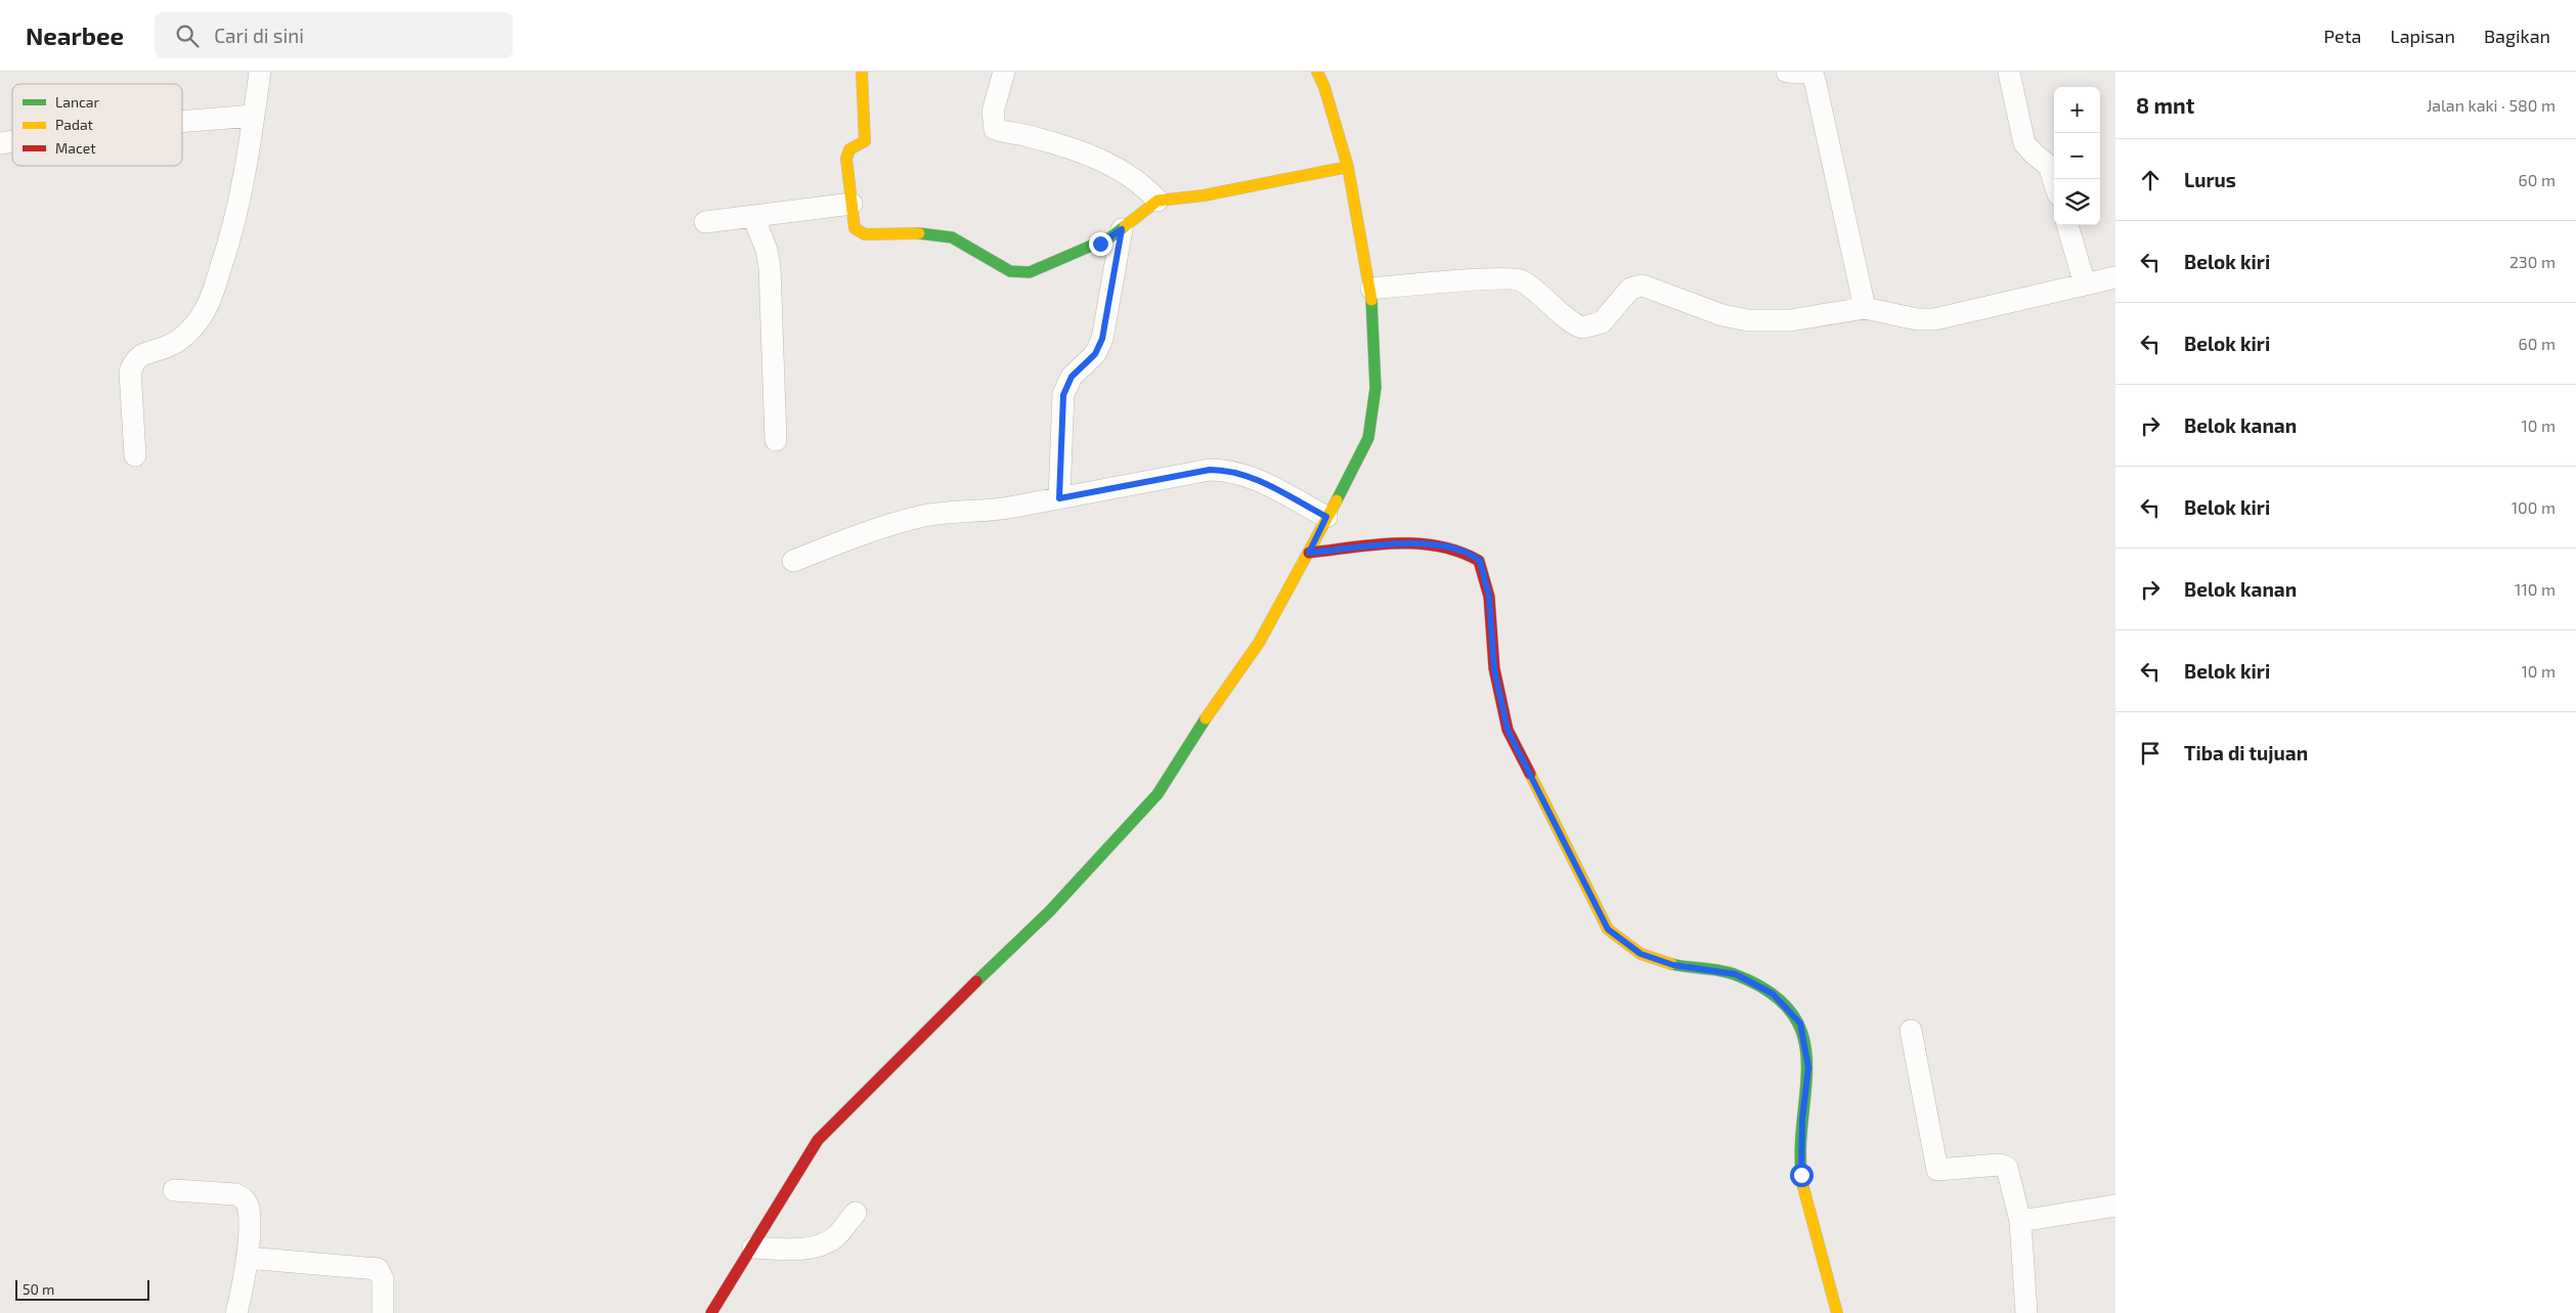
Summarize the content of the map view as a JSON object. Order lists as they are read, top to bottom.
{
  "legend": ["Lancar", "Padat", "Macet"],
  "scale_bar": "50 m",
  "page": {
    "header": "Nearbee",
    "search": "Cari di sini",
    "nav": ["Peta", "Lapisan", "Bagikan"],
    "heading": ["8 mnt", "Jalan kaki · 580 m"],
    "map_buttons": ["+", "−"],
    "list": [
      ["Lurus", "60 m"],
      ["Belok kiri", "230 m"],
      ["Belok kiri", "60 m"],
      ["Belok kanan", "10 m"],
      ["Belok kiri", "100 m"],
      ["Belok kanan", "110 m"],
      ["Belok kiri", "10 m"],
      "Tiba di tujuan"
    ],
    "scale": "50 m"
  }
}
